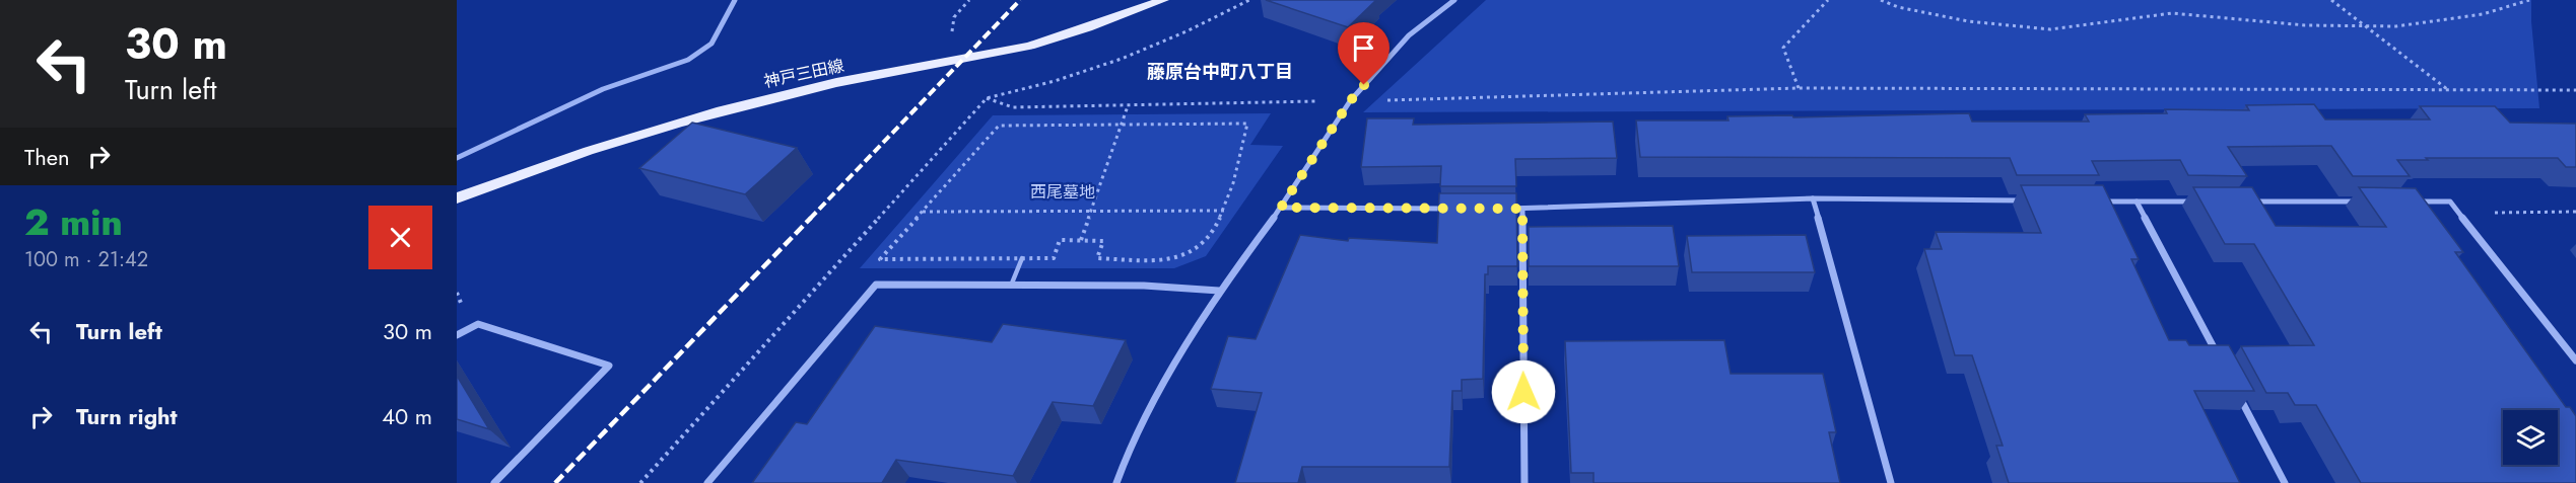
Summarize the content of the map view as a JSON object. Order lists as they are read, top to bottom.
{
  "streets": {
    "main road": ["神戸三田線"]
  },
  "districts": ["藤原台中町八丁目"],
  "parks": ["西尾墓地"],
  "page": {
    "turn": ["30 m", "Turn left"],
    "then": "Then",
    "heading": ["2 min", "100 m · 21:42"],
    "list": [
      {
        "name": "Turn left",
        "value": "30 m"
      },
      {
        "name": "Turn right",
        "value": "40 m"
      }
    ]
  }
}
